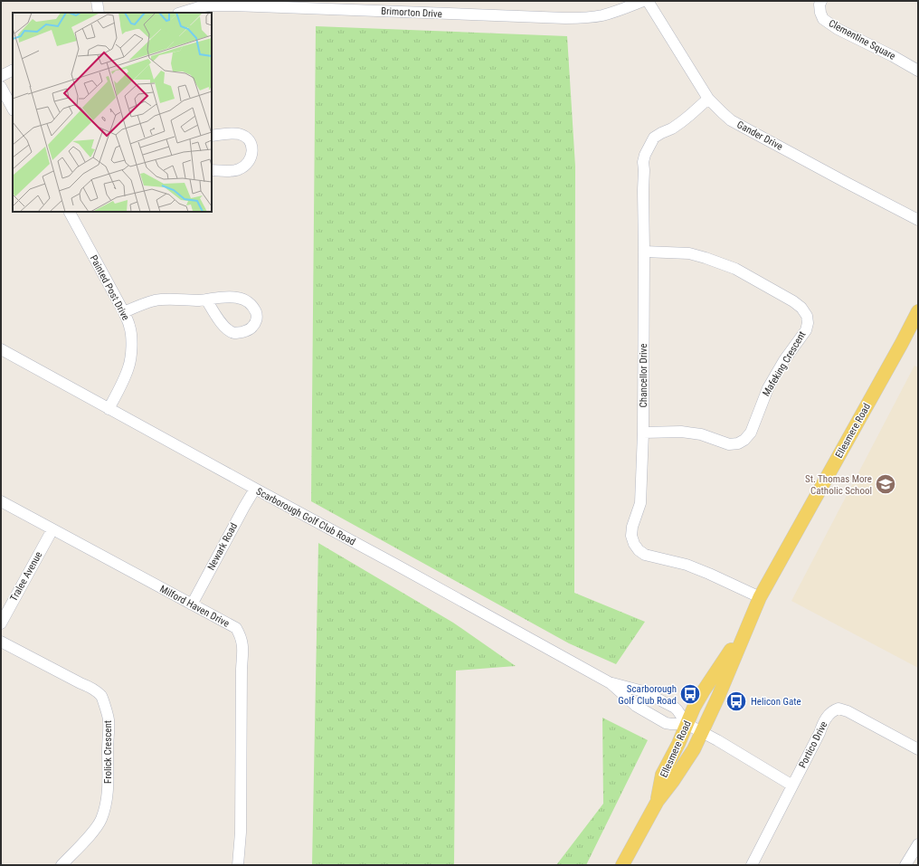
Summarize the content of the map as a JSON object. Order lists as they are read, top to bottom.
{
  "streets": {
    "main road": ["Ellesmere Road"],
    "street": [
      "Brimorton Drive",
      "Clementine Square",
      "Gander Drive",
      "Painted Post Drive",
      "Mafeking Crescent",
      "Chancellor Drive",
      "Scarborough Golf Club Road",
      "Newark Road",
      "Tralee Avenue",
      "Milford Haven Drive",
      "Portico Drive",
      "Frolick Crescent"
    ]
  },
  "crossings": [
    ["Gander Drive", "Chancellor Drive"],
    ["Painted Post Drive", "Scarborough Golf Club Road"],
    ["Mafeking Crescent", "Chancellor Drive"],
    ["Chancellor Drive", "Ellesmere Road"],
    ["Ellesmere Road", "Scarborough Golf Club Road"],
    ["Scarborough Golf Club Road", "Newark Road"],
    ["Newark Road", "Milford Haven Drive"],
    ["Tralee Avenue", "Milford Haven Drive"]
  ],
  "places": {
    "school or university": ["St. Thomas More Catholic School"],
    "bus stop": ["Scarborough Golf Club Road", "Helicon Gate"]
  }
}
